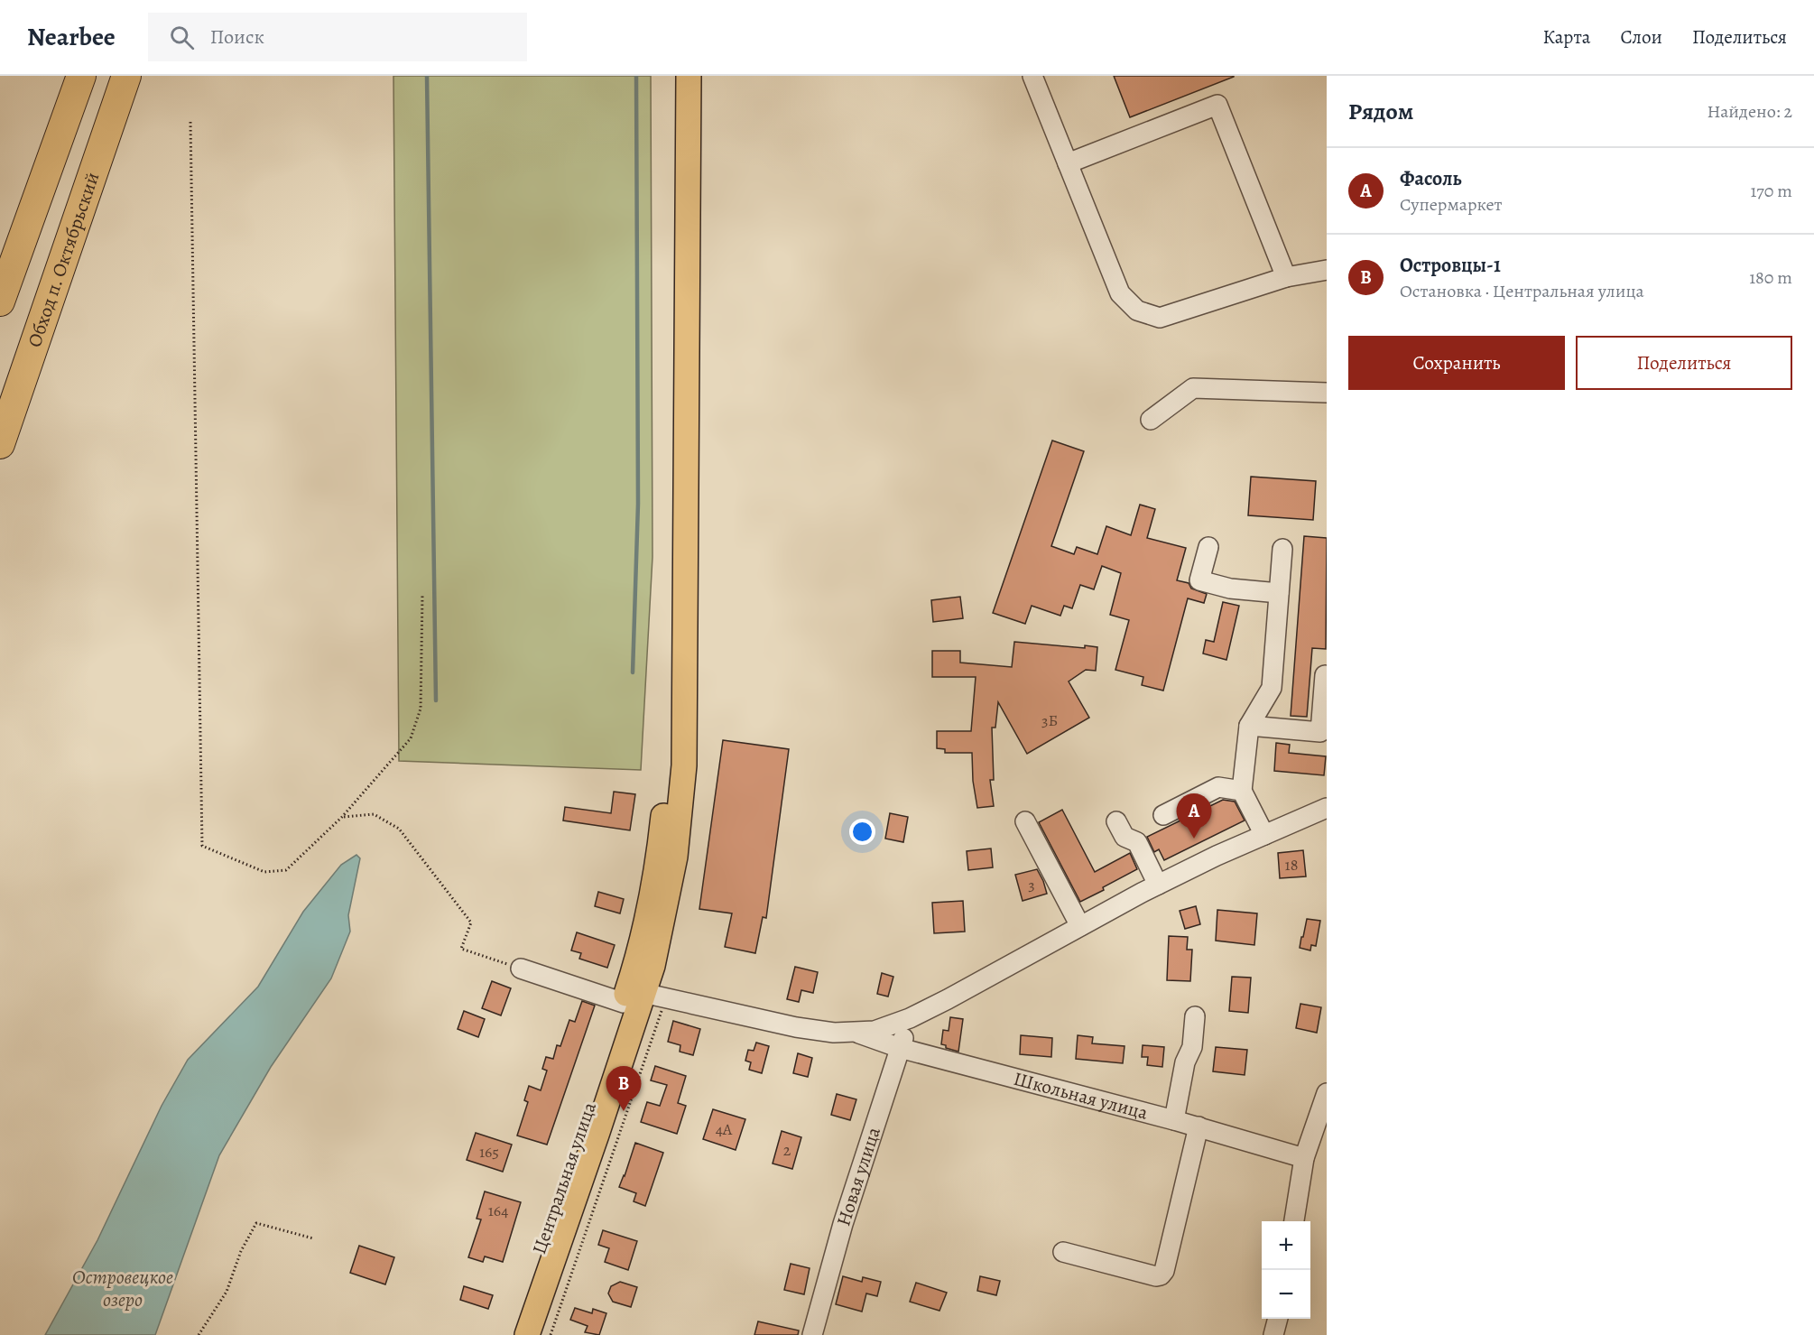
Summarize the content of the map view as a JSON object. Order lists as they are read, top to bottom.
{
  "streets": {
    "highway": ["Обход п. Октябрьский"],
    "main road": ["Центральная улица"],
    "street": ["Школьная улица", "Новая улица"]
  },
  "crossings": [
    ["Школьная улица", "Новая улица"]
  ],
  "water": ["Островецкое озеро"],
  "house_numbers": [
    "3Б",
    "18",
    "3",
    "4А",
    "2",
    "165",
    "164"
  ],
  "page": {
    "header": "Nearbee",
    "search": "Поиск",
    "nav": ["Карта", "Слои", "Поделиться"],
    "heading": ["Рядом", "Найдено: 2"],
    "list": [
      {
        "mark": "A",
        "name": "Фасоль",
        "note": "Супермаркет",
        "value": "170 m"
      },
      {
        "mark": "B",
        "name": "Островцы-1",
        "note": "Остановка · Центральная улица",
        "value": "180 m"
      }
    ],
    "buttons": ["Сохранить", "Поделиться"],
    "pins": ["A", "B"],
    "map_buttons": ["+", "−"]
  }
}
